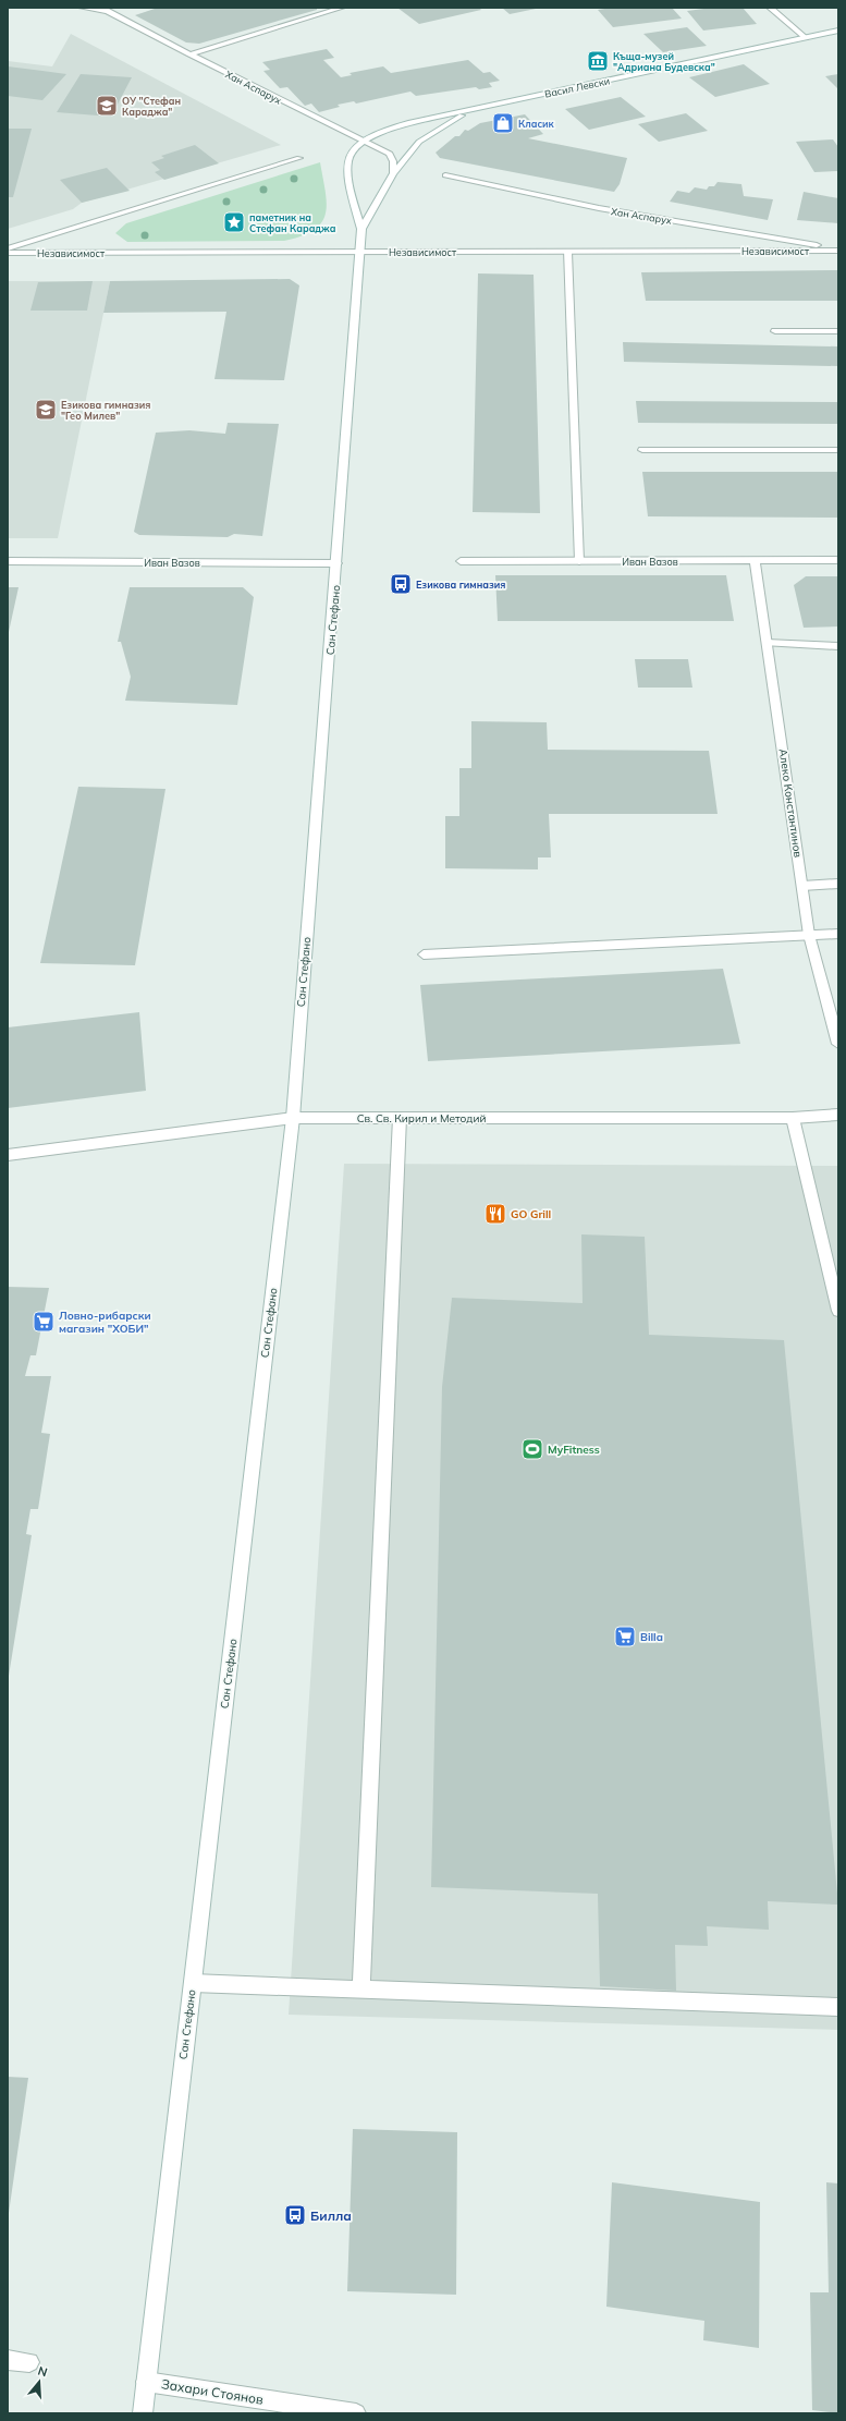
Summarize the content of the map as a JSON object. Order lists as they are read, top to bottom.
{
  "streets": {
    "street": [
      "Хан Аспарух",
      "Васил Левски",
      "Независимост",
      "Иван Вазов",
      "Сан Стефано",
      "Алеко Константинов",
      "Св. Св. Кирил и Методий",
      "Захари Стоянов"
    ]
  },
  "crossings": [
    ["Хан Аспарух", "Васил Левски"],
    ["Хан Аспарух", "Независимост"],
    ["Хан Аспарух", "Сан Стефано"],
    ["Васил Левски", "Сан Стефано"],
    ["Независимост", "Сан Стефано"],
    ["Иван Вазов", "Сан Стефано"],
    ["Иван Вазов", "Алеко Константинов"],
    ["Сан Стефано", "Св. Св. Кирил и Методий"],
    ["Сан Стефано", "Захари Стоянов"]
  ],
  "places": {
    "museum": ["Къща-музей \"Адриана Будевска\""],
    "school or university": ["ОУ \"Стефан Караджа\"", "Езикова гимназия \"Гео Милев\""],
    "shop": ["Класик"],
    "place": ["паметник на Стефан Караджа"],
    "bus stop": ["Езикова гимназия", "Билла"],
    "restaurant": ["GO Grill"],
    "supermarket": ["Ловно-рибарски магазин \"ХОБИ\"", "Billa"],
    "sports": ["MyFitness"]
  },
  "north": "top"
}
